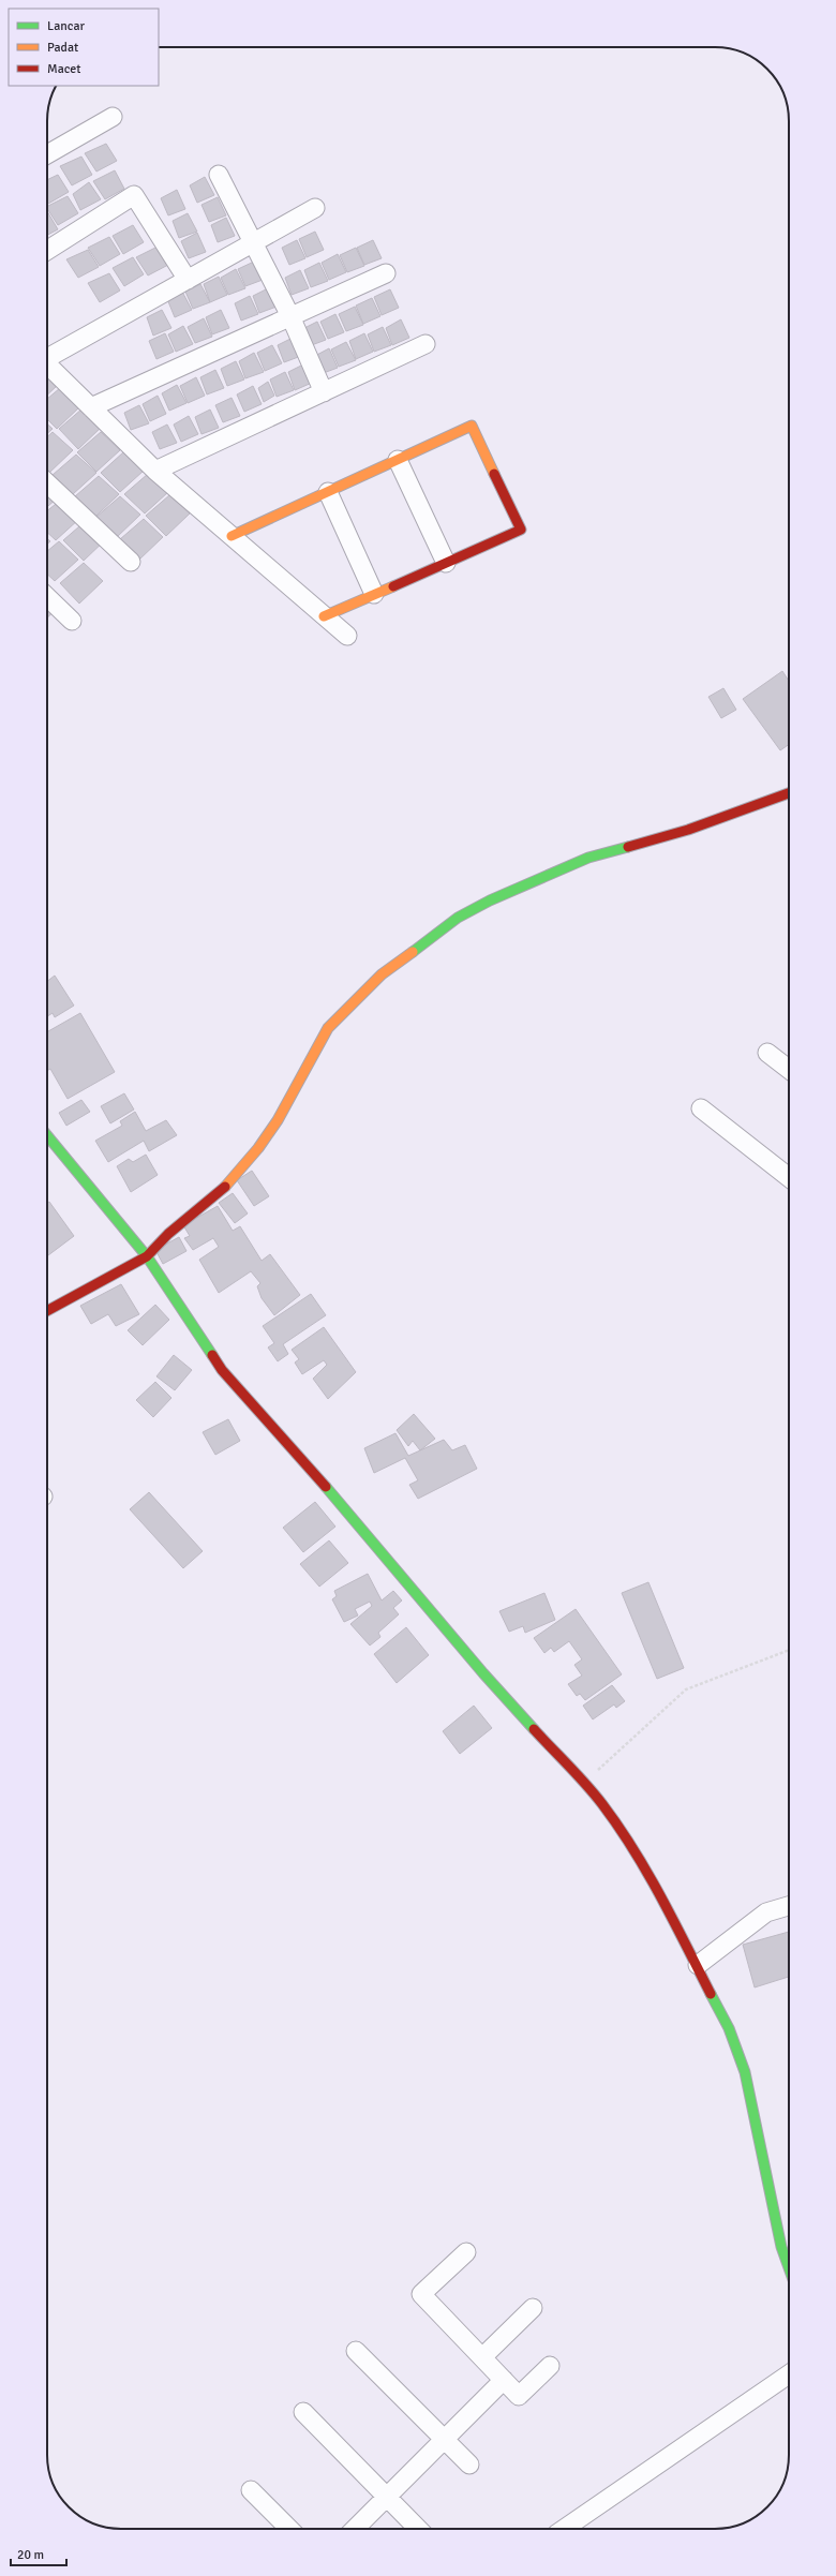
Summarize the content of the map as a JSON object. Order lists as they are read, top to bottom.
{
  "legend": ["Lancar", "Padat", "Macet"],
  "scale_bar": "20 m"
}
